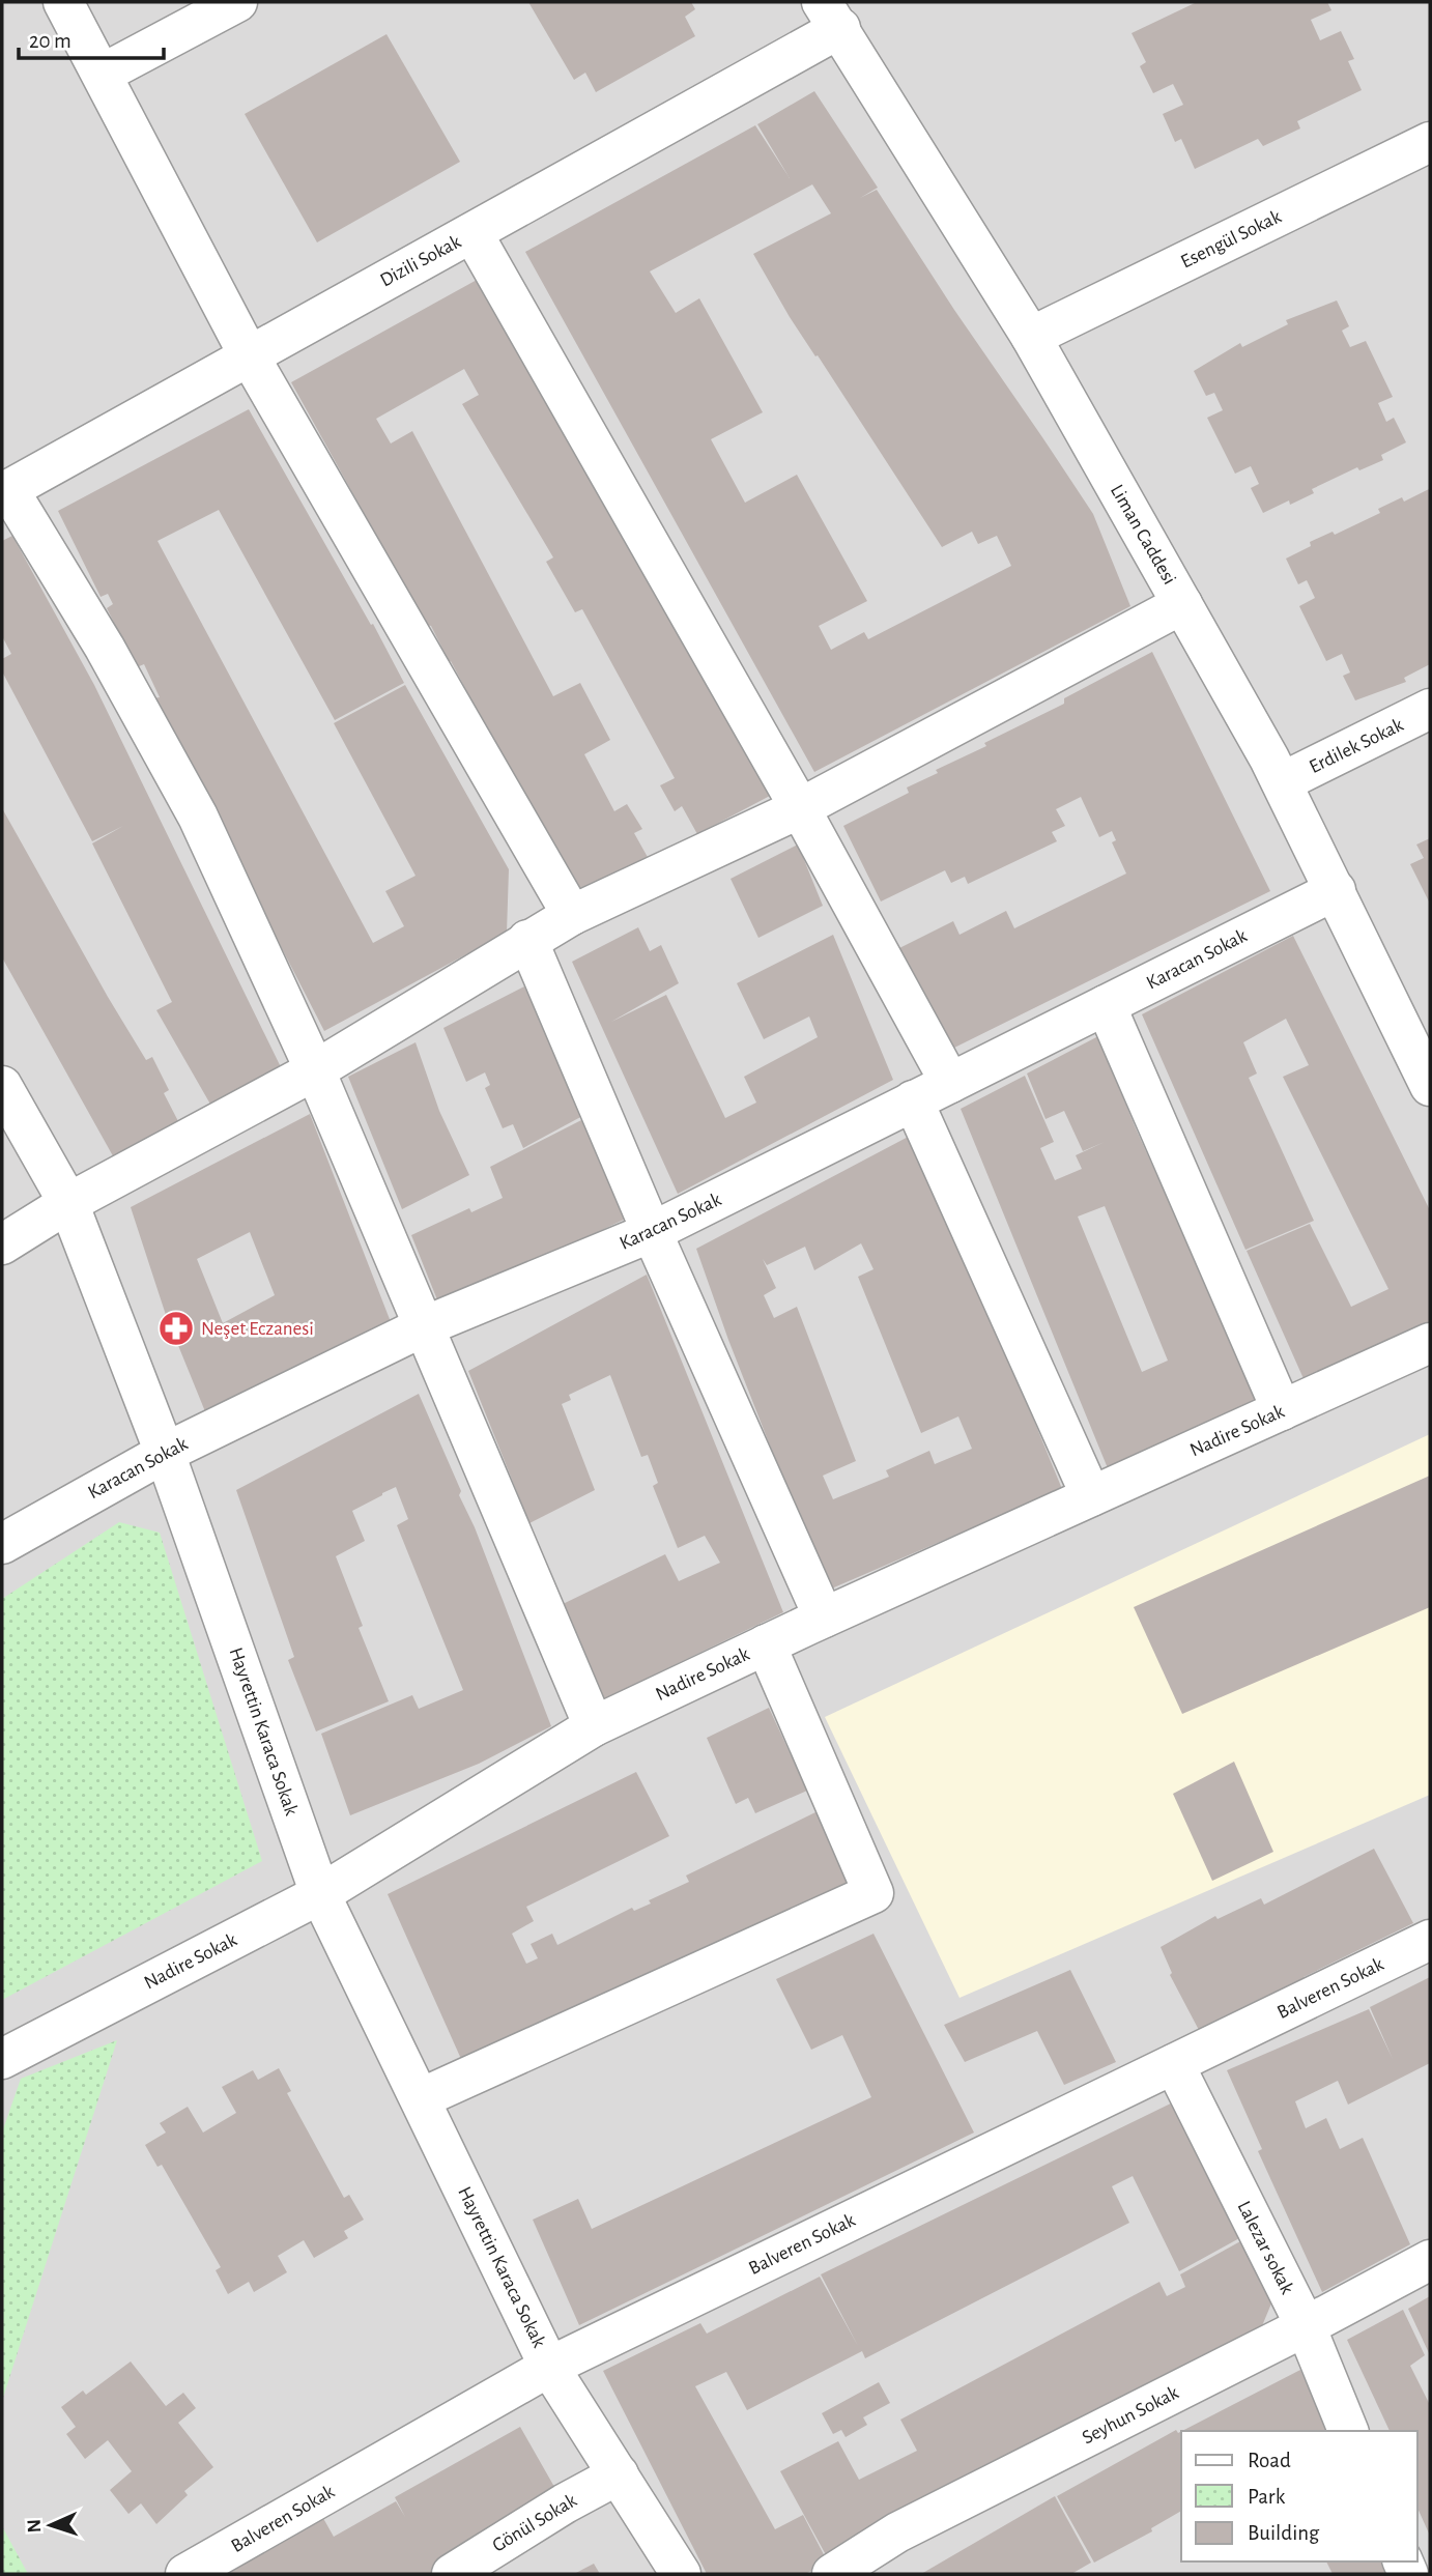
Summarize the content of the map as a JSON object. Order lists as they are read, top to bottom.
{
  "streets": {
    "street": [
      "Esengül Sokak",
      "Dizili Sokak",
      "Liman Caddesi",
      "Erdilek Sokak",
      "Karacan Sokak",
      "Nadire Sokak",
      "Hayrettin Karaca Sokak",
      "Balveren Sokak",
      "Lalezar sokak",
      "Seyhun Sokak",
      "Gönül Sokak"
    ]
  },
  "crossings": [
    ["Esengül Sokak", "Liman Caddesi"],
    ["Dizili Sokak", "Liman Caddesi"],
    ["Liman Caddesi", "Erdilek Sokak"],
    ["Liman Caddesi", "Karacan Sokak"],
    ["Karacan Sokak", "Hayrettin Karaca Sokak"],
    ["Nadire Sokak", "Hayrettin Karaca Sokak"],
    ["Hayrettin Karaca Sokak", "Balveren Sokak"],
    ["Hayrettin Karaca Sokak", "Gönül Sokak"],
    ["Balveren Sokak", "Lalezar sokak"],
    ["Lalezar sokak", "Seyhun Sokak"]
  ],
  "places": {
    "pharmacy": ["Neşet Eczanesi"]
  },
  "legend": ["Road", "Park", "Building"],
  "scale_bar": "20 m",
  "north": "left"
}
